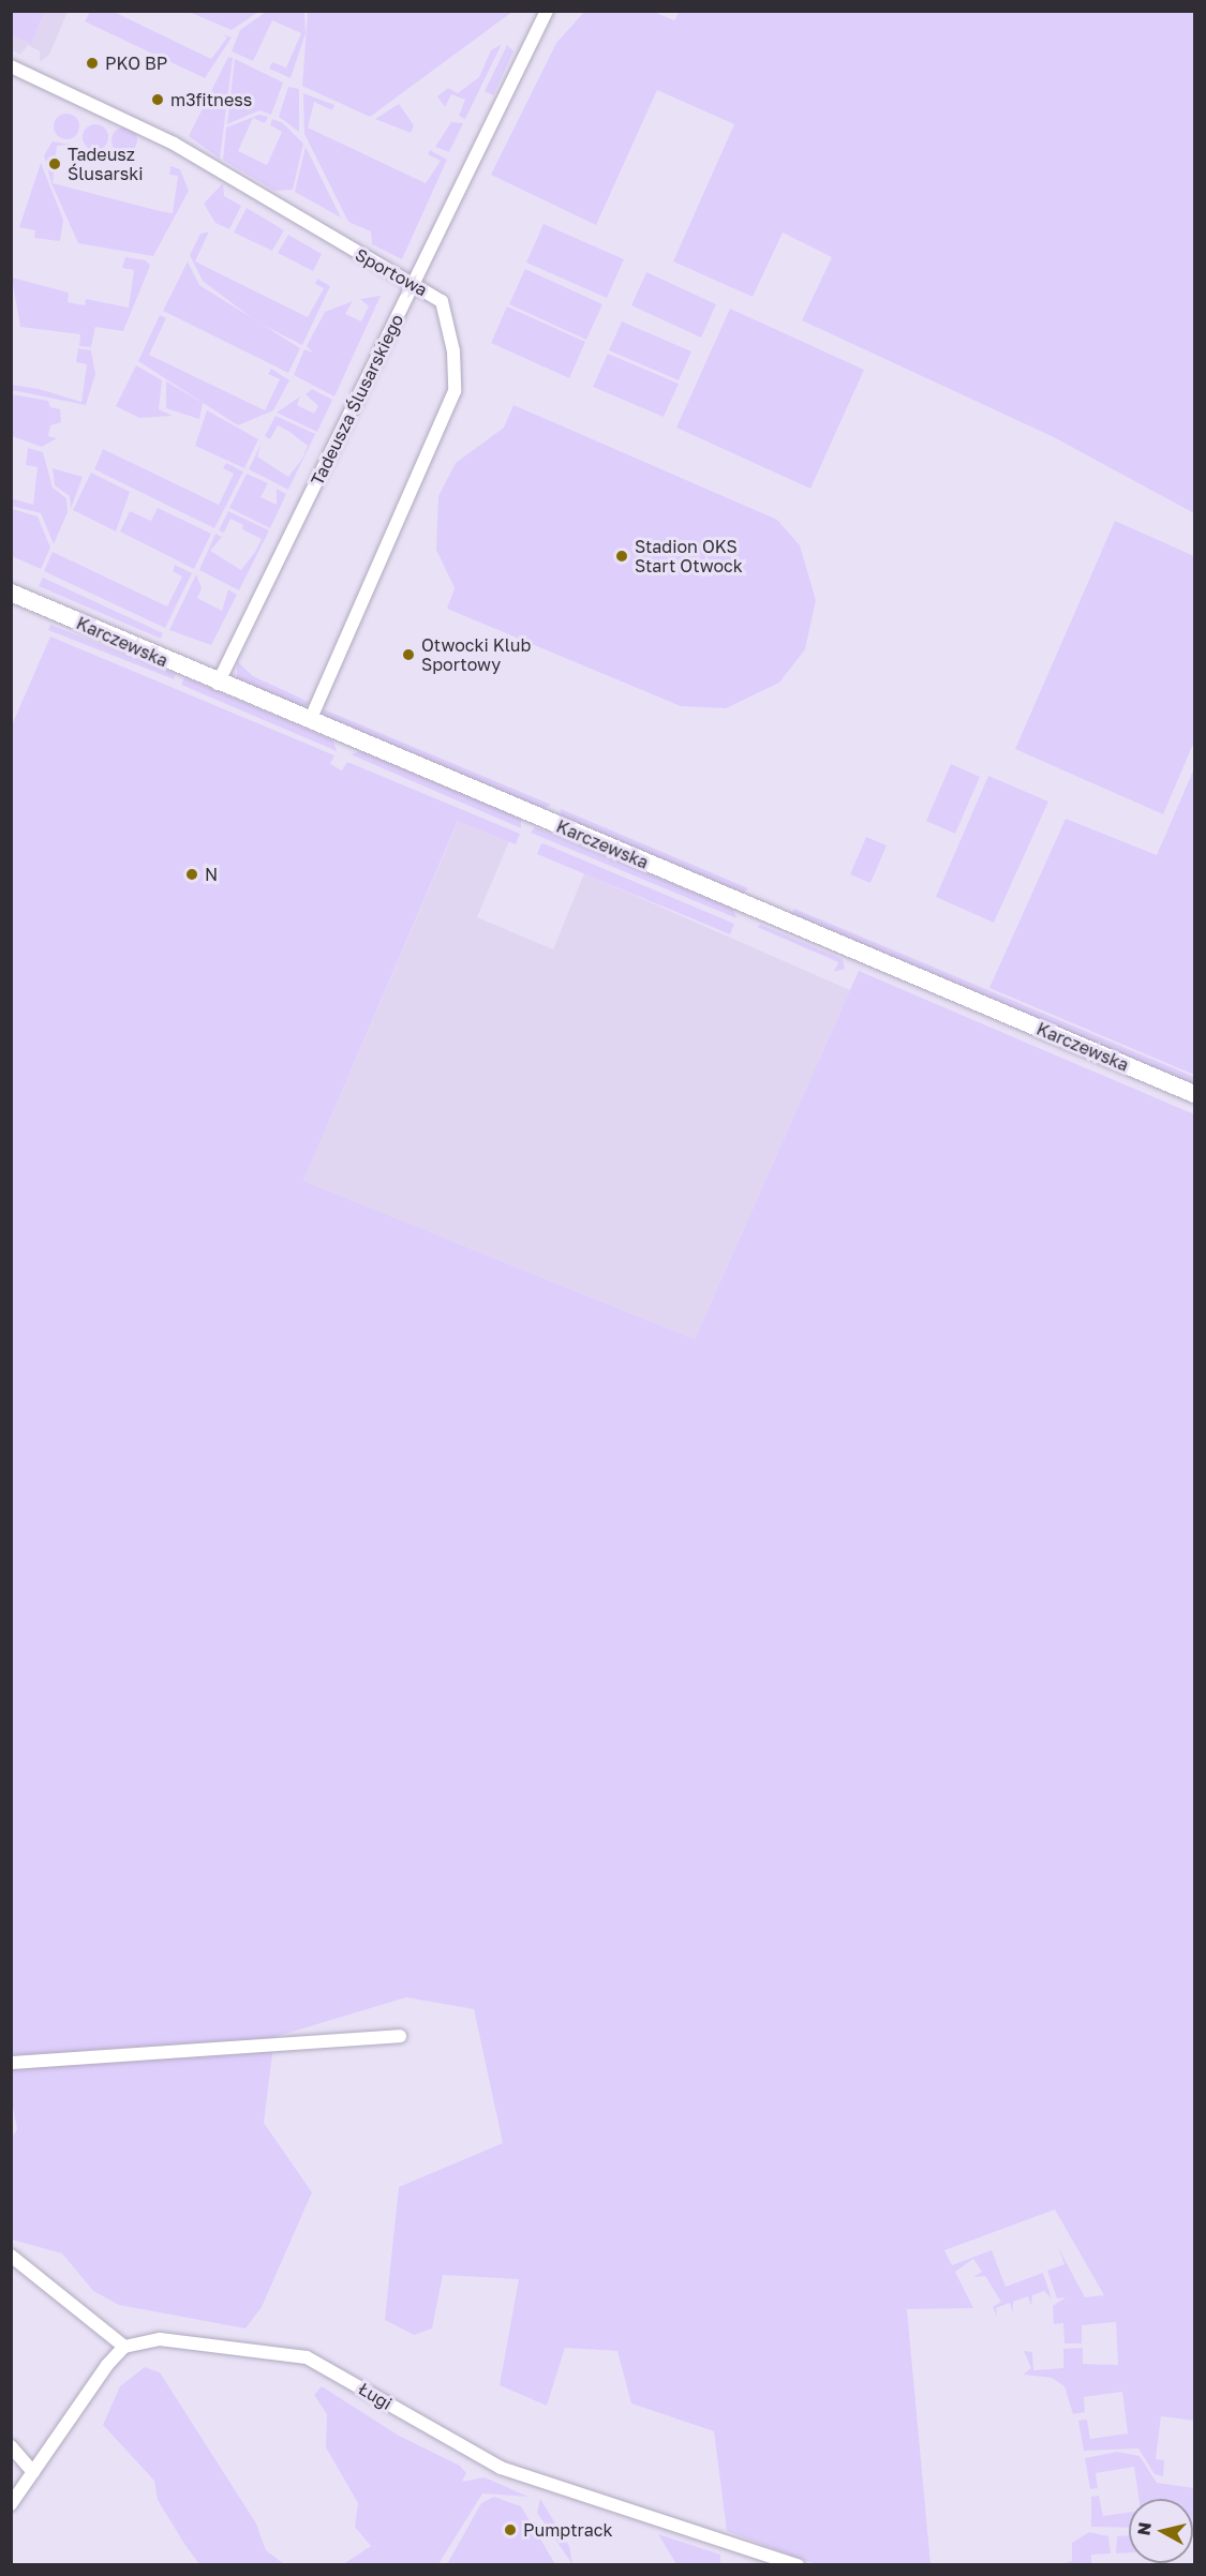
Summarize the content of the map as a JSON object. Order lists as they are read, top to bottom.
{
  "streets": {
    "main road": ["Karczewska"],
    "street": ["Sportowa", "Tadeusza Ślusarskiego", "Ługi"]
  },
  "crossings": [
    ["Sportowa", "Tadeusza Ślusarskiego"],
    ["Sportowa", "Karczewska"],
    ["Tadeusza Ślusarskiego", "Karczewska"]
  ],
  "places": [
    "PKO BP",
    "m3fitness",
    "Tadeusz Ślusarski",
    "Stadion OKS Start Otwock",
    "Otwocki Klub Sportowy",
    "N",
    "Pumptrack"
  ],
  "north": "left"
}
